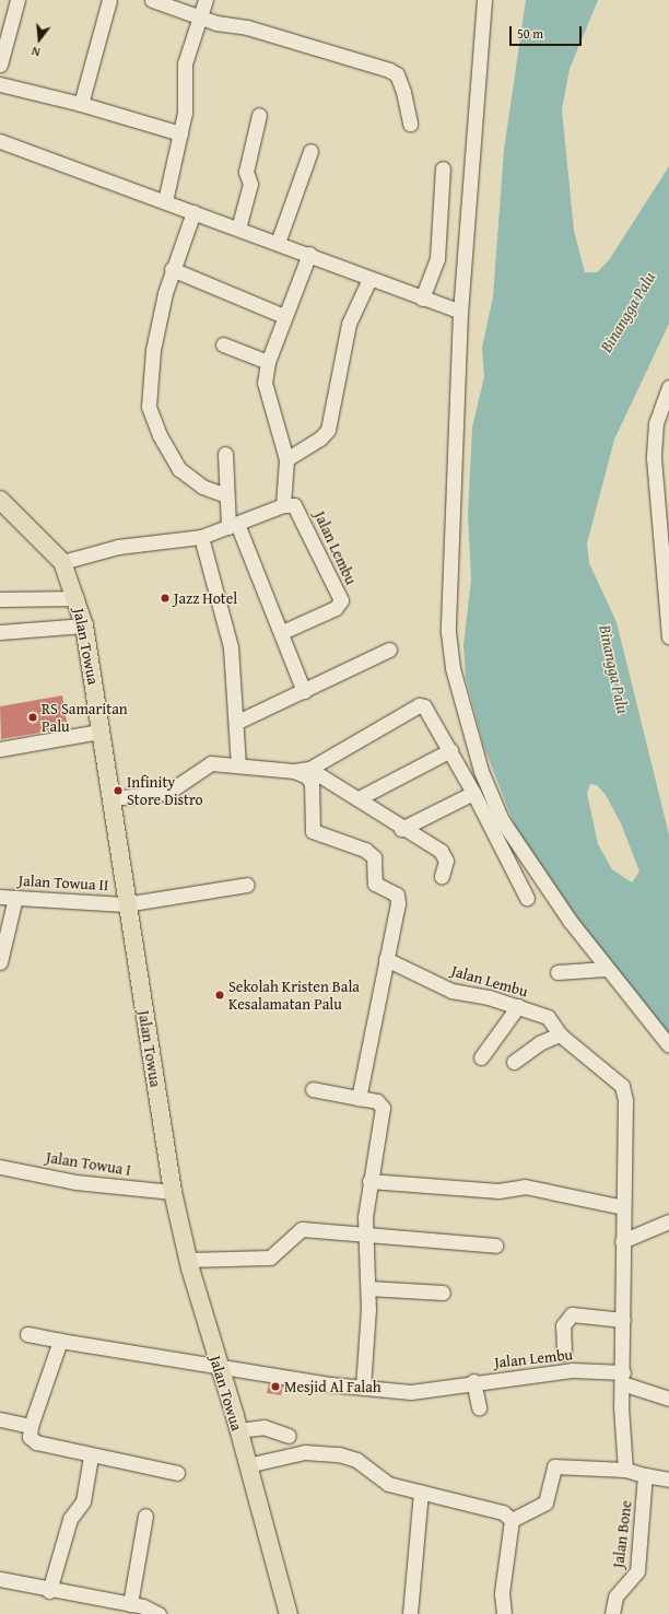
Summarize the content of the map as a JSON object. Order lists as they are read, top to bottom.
{
  "streets": {
    "main road": ["Jalan Towua"],
    "street": [
      "Jalan Lembu",
      "Jalan Towua II",
      "Jalan Towua I",
      "Jalan Bone"
    ]
  },
  "crossings": [
    ["Jalan Lembu", "Jalan Towua"],
    ["Jalan Towua", "Jalan Towua II"],
    ["Jalan Towua", "Jalan Towua I"]
  ],
  "water": ["Binangga Palu"],
  "places": [
    "Jazz Hotel",
    "RS Samaritan Palu",
    "Infinity Store Distro",
    "Sekolah Kristen Bala Kesalamatan Palu",
    "Mesjid Al Falah"
  ],
  "scale_bar": "50 m",
  "north": "bottom"
}
